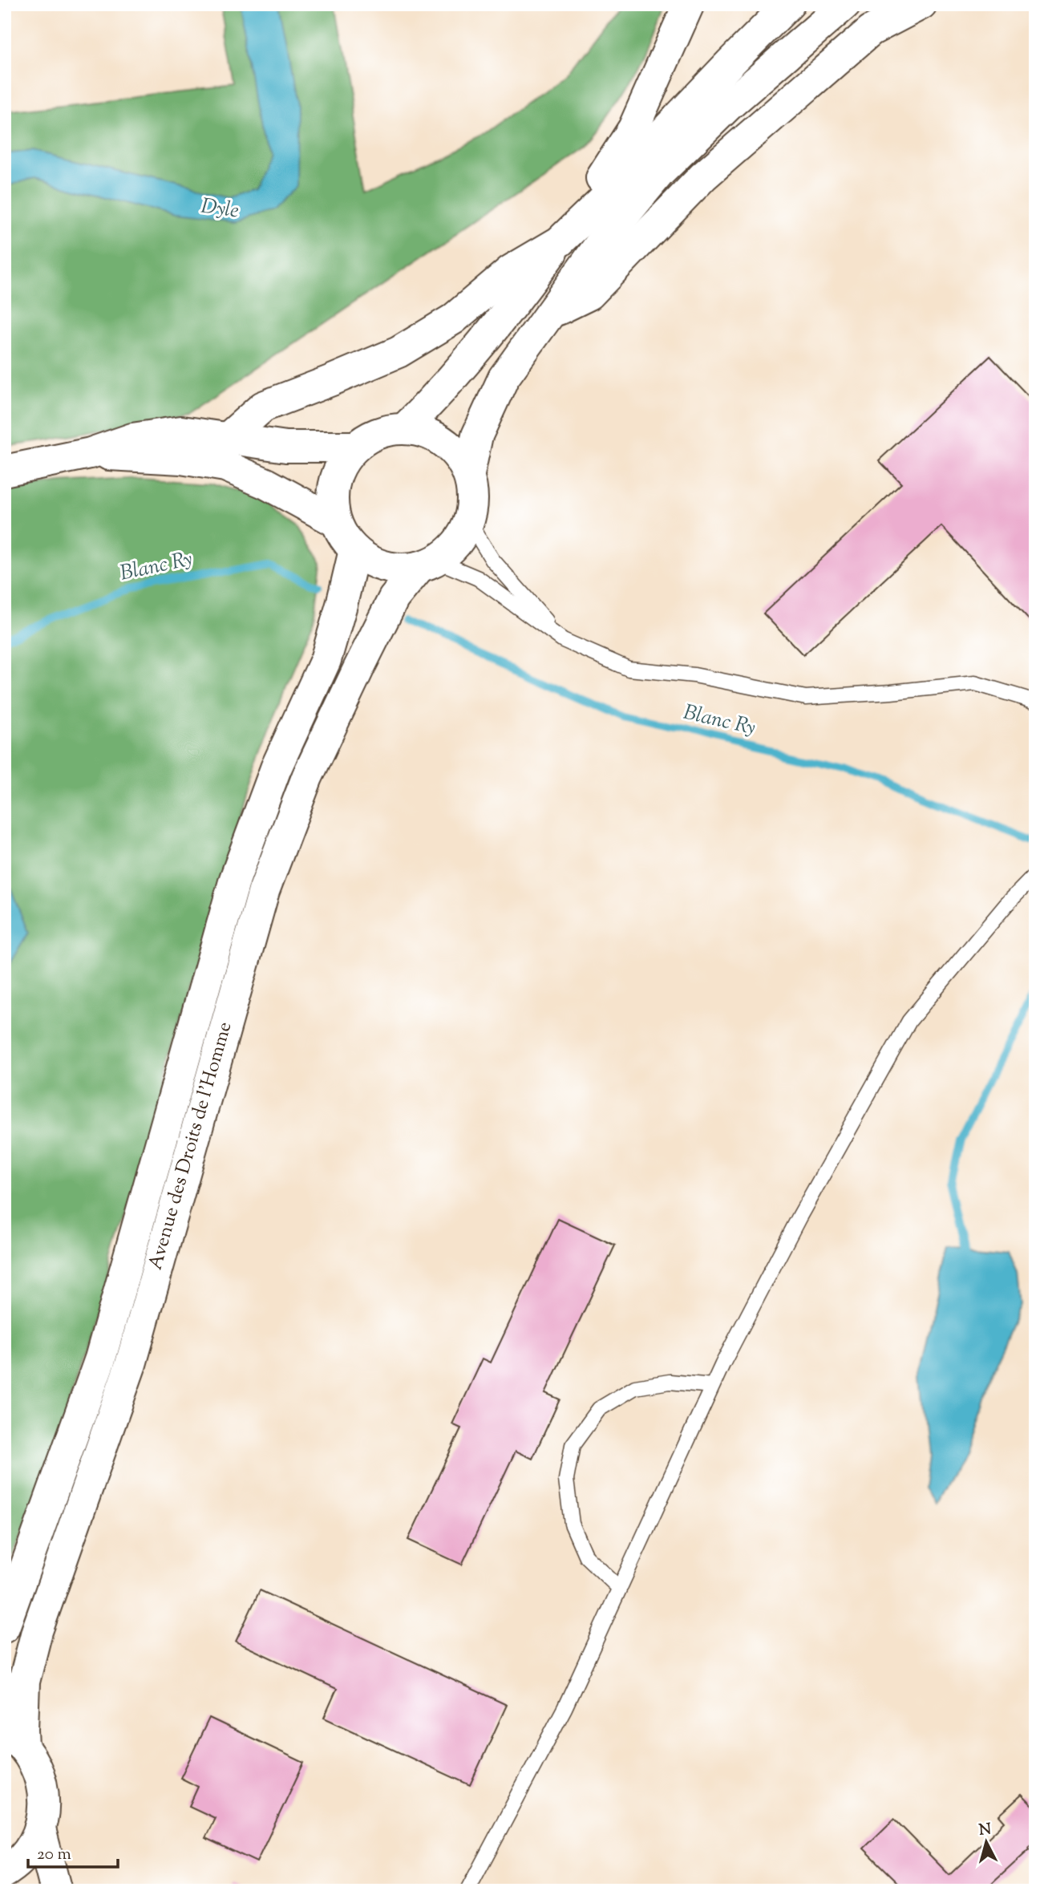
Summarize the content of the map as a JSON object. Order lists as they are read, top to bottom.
{
  "streets": {
    "main road": ["Avenue des Droits de l'Homme"]
  },
  "water": ["Dyle", "Blanc Ry"],
  "scale_bar": "20 m",
  "north": "top"
}
